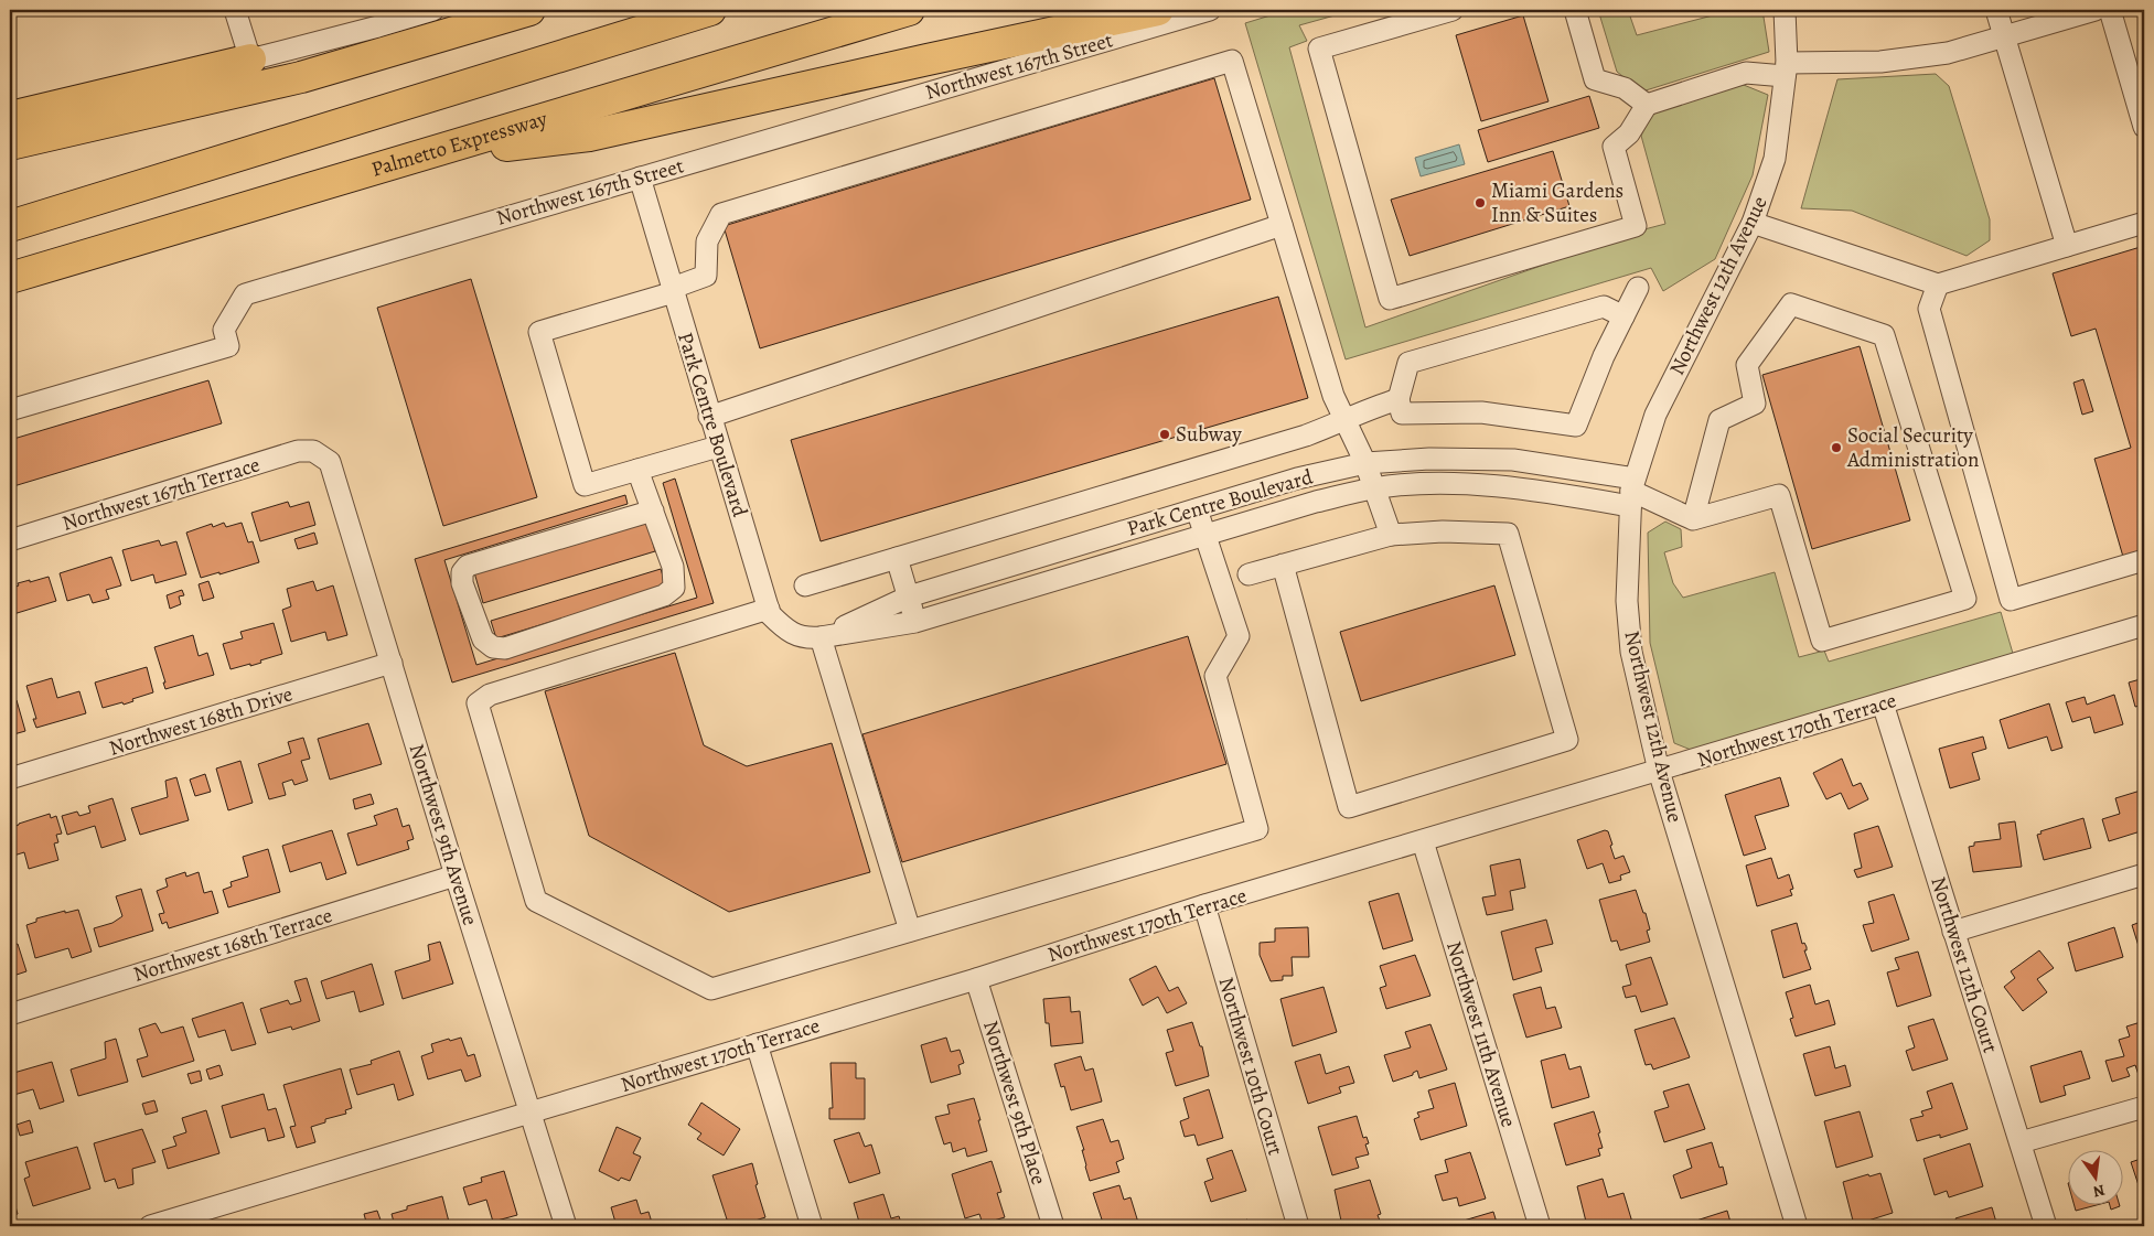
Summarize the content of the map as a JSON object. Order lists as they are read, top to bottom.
{
  "streets": {
    "highway": ["Palmetto Expressway"],
    "street": [
      "Northwest 167th Street",
      "Northwest 12th Avenue",
      "Park Centre Boulevard",
      "Northwest 167th Terrace",
      "Northwest 168th Drive",
      "Northwest 170th Terrace",
      "Northwest 9th Avenue",
      "Northwest 168th Terrace",
      "Northwest 12th Court",
      "Northwest 11th Avenue",
      "Northwest 10th Court",
      "Northwest 9th Place"
    ]
  },
  "crossings": [
    ["Northwest 167th Street", "Park Centre Boulevard"],
    ["Northwest 12th Avenue", "Park Centre Boulevard"],
    ["Northwest 12th Avenue", "Northwest 170th Terrace"],
    ["Northwest 167th Terrace", "Northwest 9th Avenue"],
    ["Northwest 168th Drive", "Northwest 9th Avenue"],
    ["Northwest 170th Terrace", "Northwest 9th Avenue"],
    ["Northwest 170th Terrace", "Northwest 12th Court"],
    ["Northwest 170th Terrace", "Northwest 11th Avenue"],
    ["Northwest 170th Terrace", "Northwest 10th Court"],
    ["Northwest 170th Terrace", "Northwest 9th Place"],
    ["Northwest 9th Avenue", "Northwest 168th Terrace"]
  ],
  "places": ["Miami Gardens Inn & Suites", "Subway", "Social Security Administration"],
  "north": "bottom"
}
